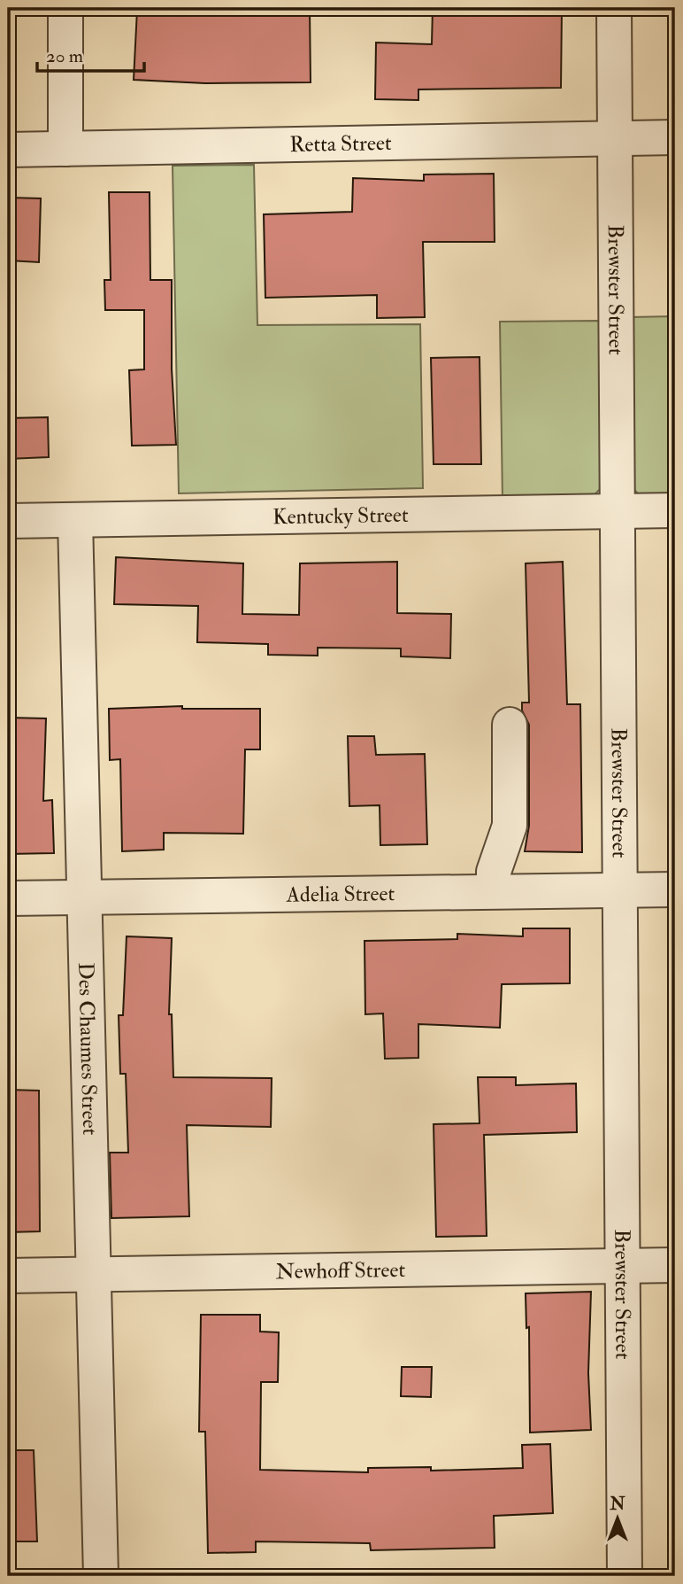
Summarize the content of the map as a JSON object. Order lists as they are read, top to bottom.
{
  "streets": {
    "street": [
      "Retta Street",
      "Brewster Street",
      "Kentucky Street",
      "Adelia Street",
      "Des Chaumes Street",
      "Newhoff Street"
    ]
  },
  "crossings": [
    ["Retta Street", "Brewster Street"],
    ["Brewster Street", "Kentucky Street"],
    ["Brewster Street", "Adelia Street"],
    ["Brewster Street", "Newhoff Street"],
    ["Kentucky Street", "Des Chaumes Street"],
    ["Adelia Street", "Des Chaumes Street"],
    ["Des Chaumes Street", "Newhoff Street"]
  ],
  "scale_bar": "20 m",
  "north": "top"
}
